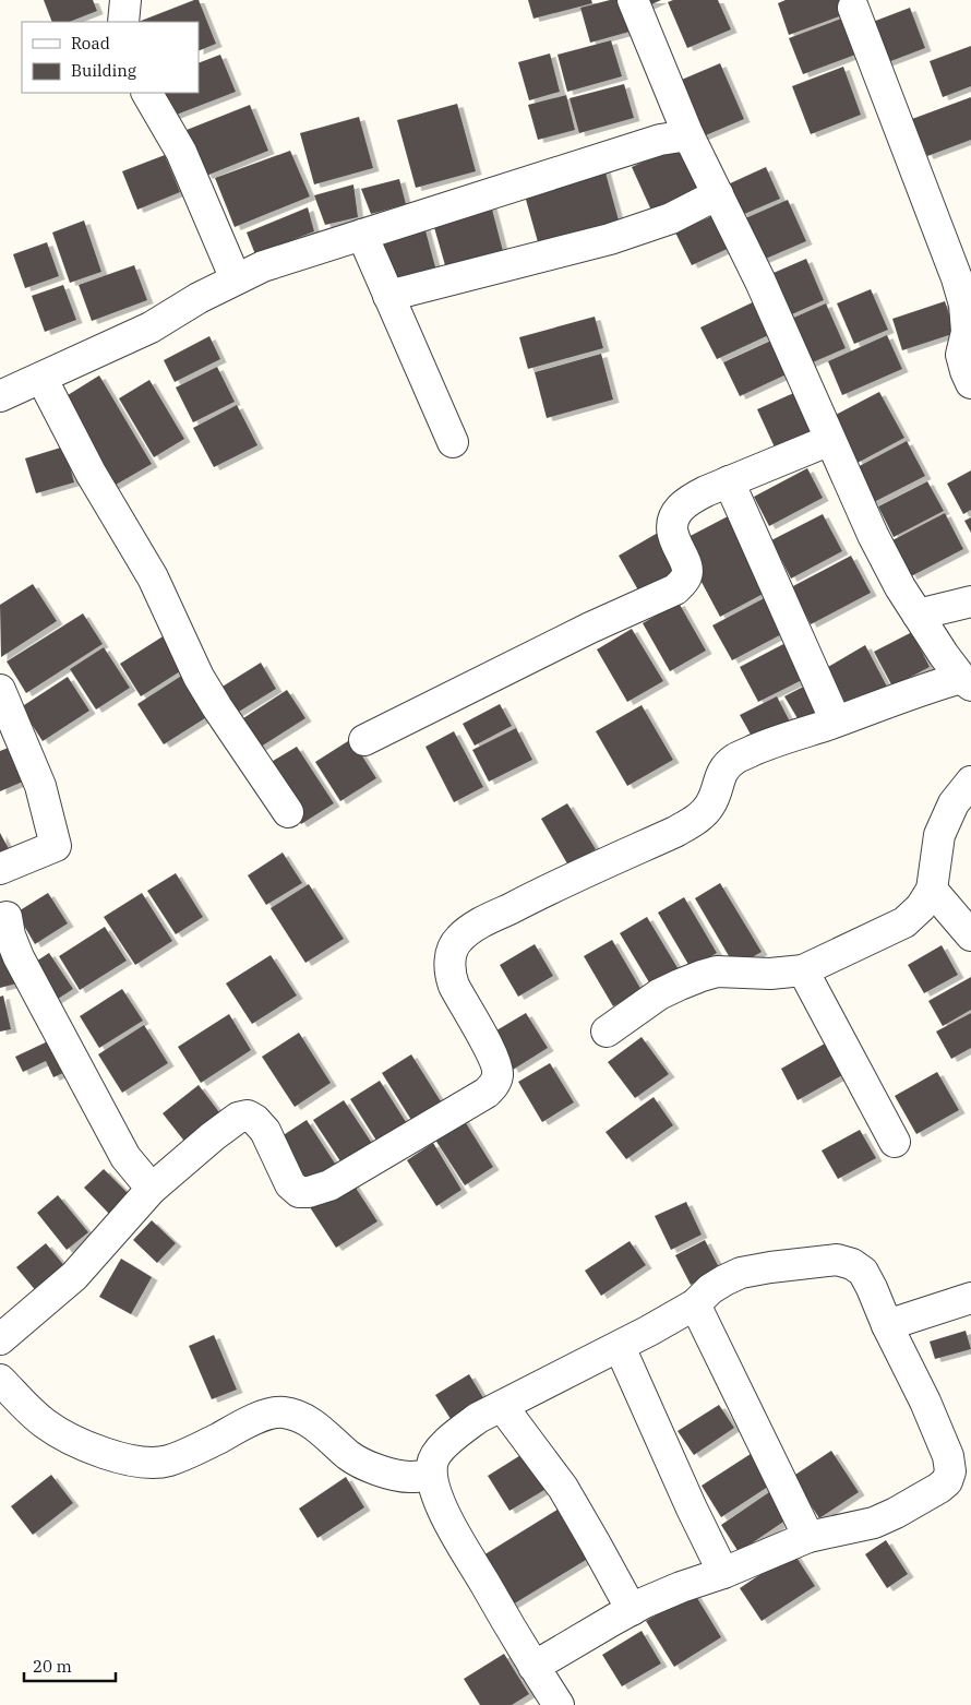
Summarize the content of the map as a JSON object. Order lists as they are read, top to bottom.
{
  "legend": ["Road", "Building"],
  "scale_bar": "20 m"
}
